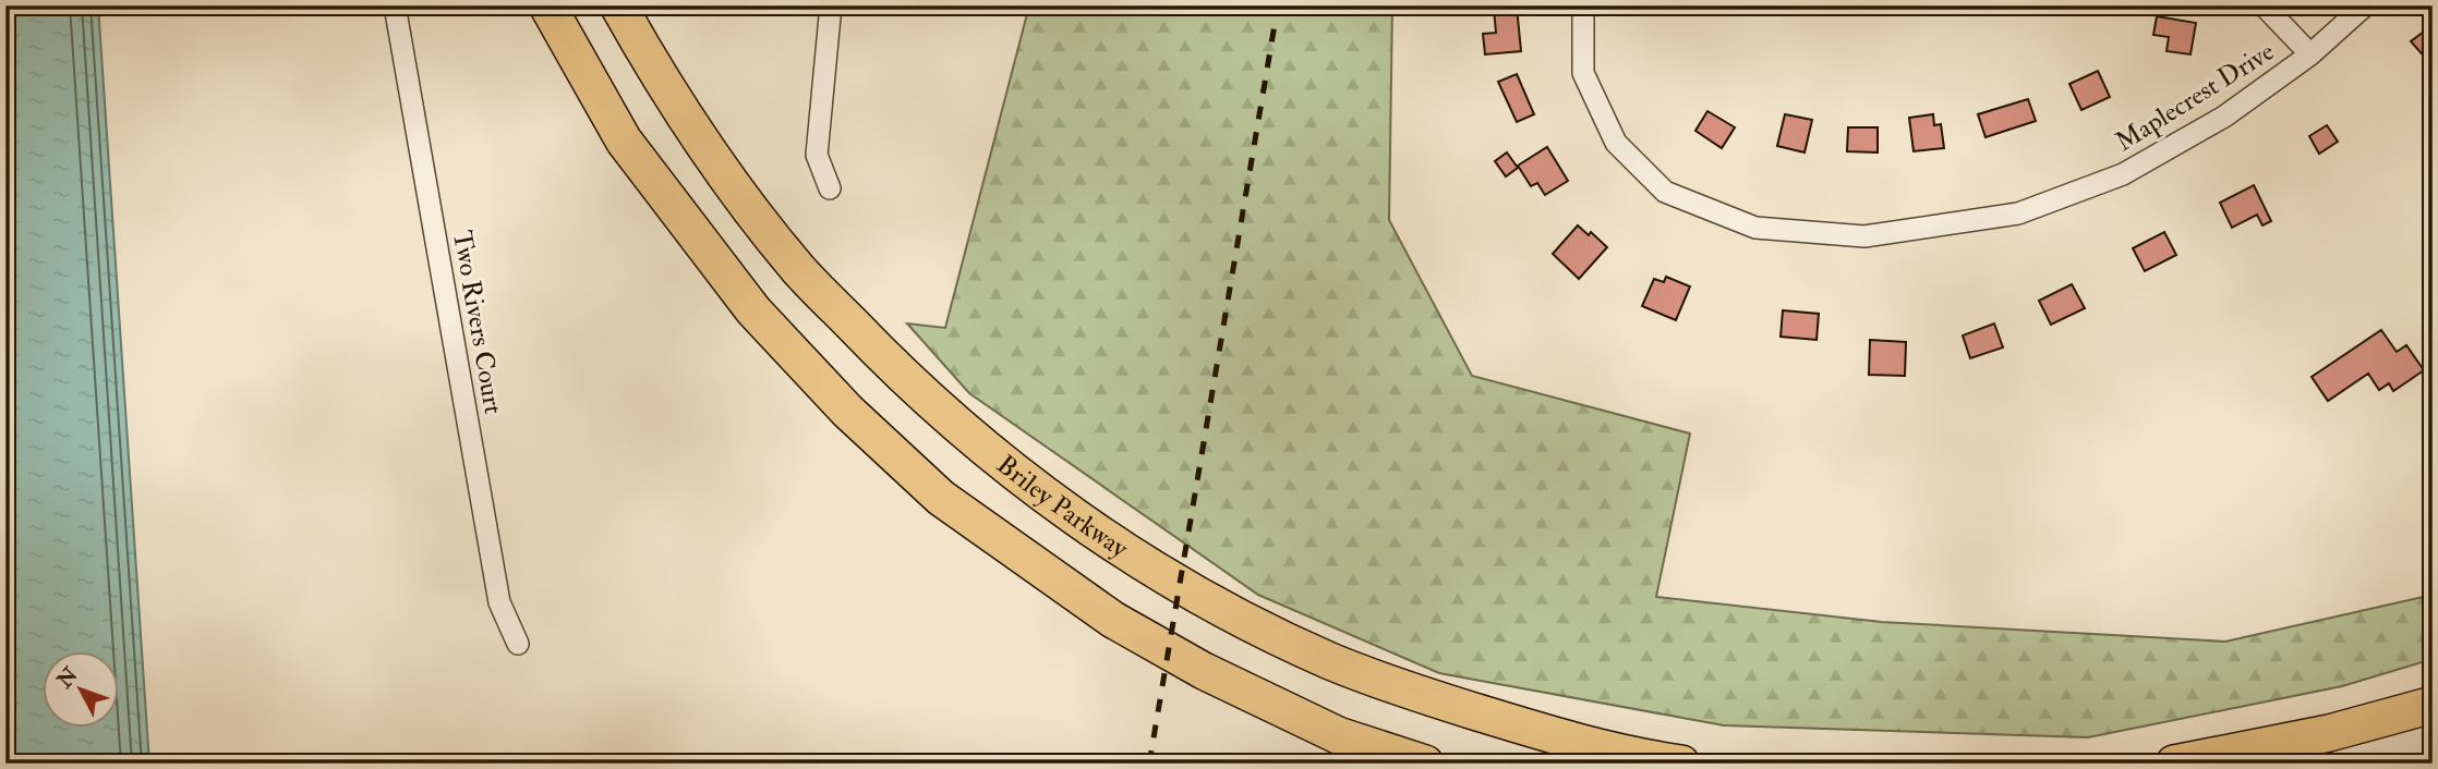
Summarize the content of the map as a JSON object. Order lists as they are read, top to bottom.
{
  "streets": {
    "highway": ["Briley Parkway"],
    "street": ["Maplecrest Drive", "Two Rivers Court"]
  },
  "north": "top left"
}
